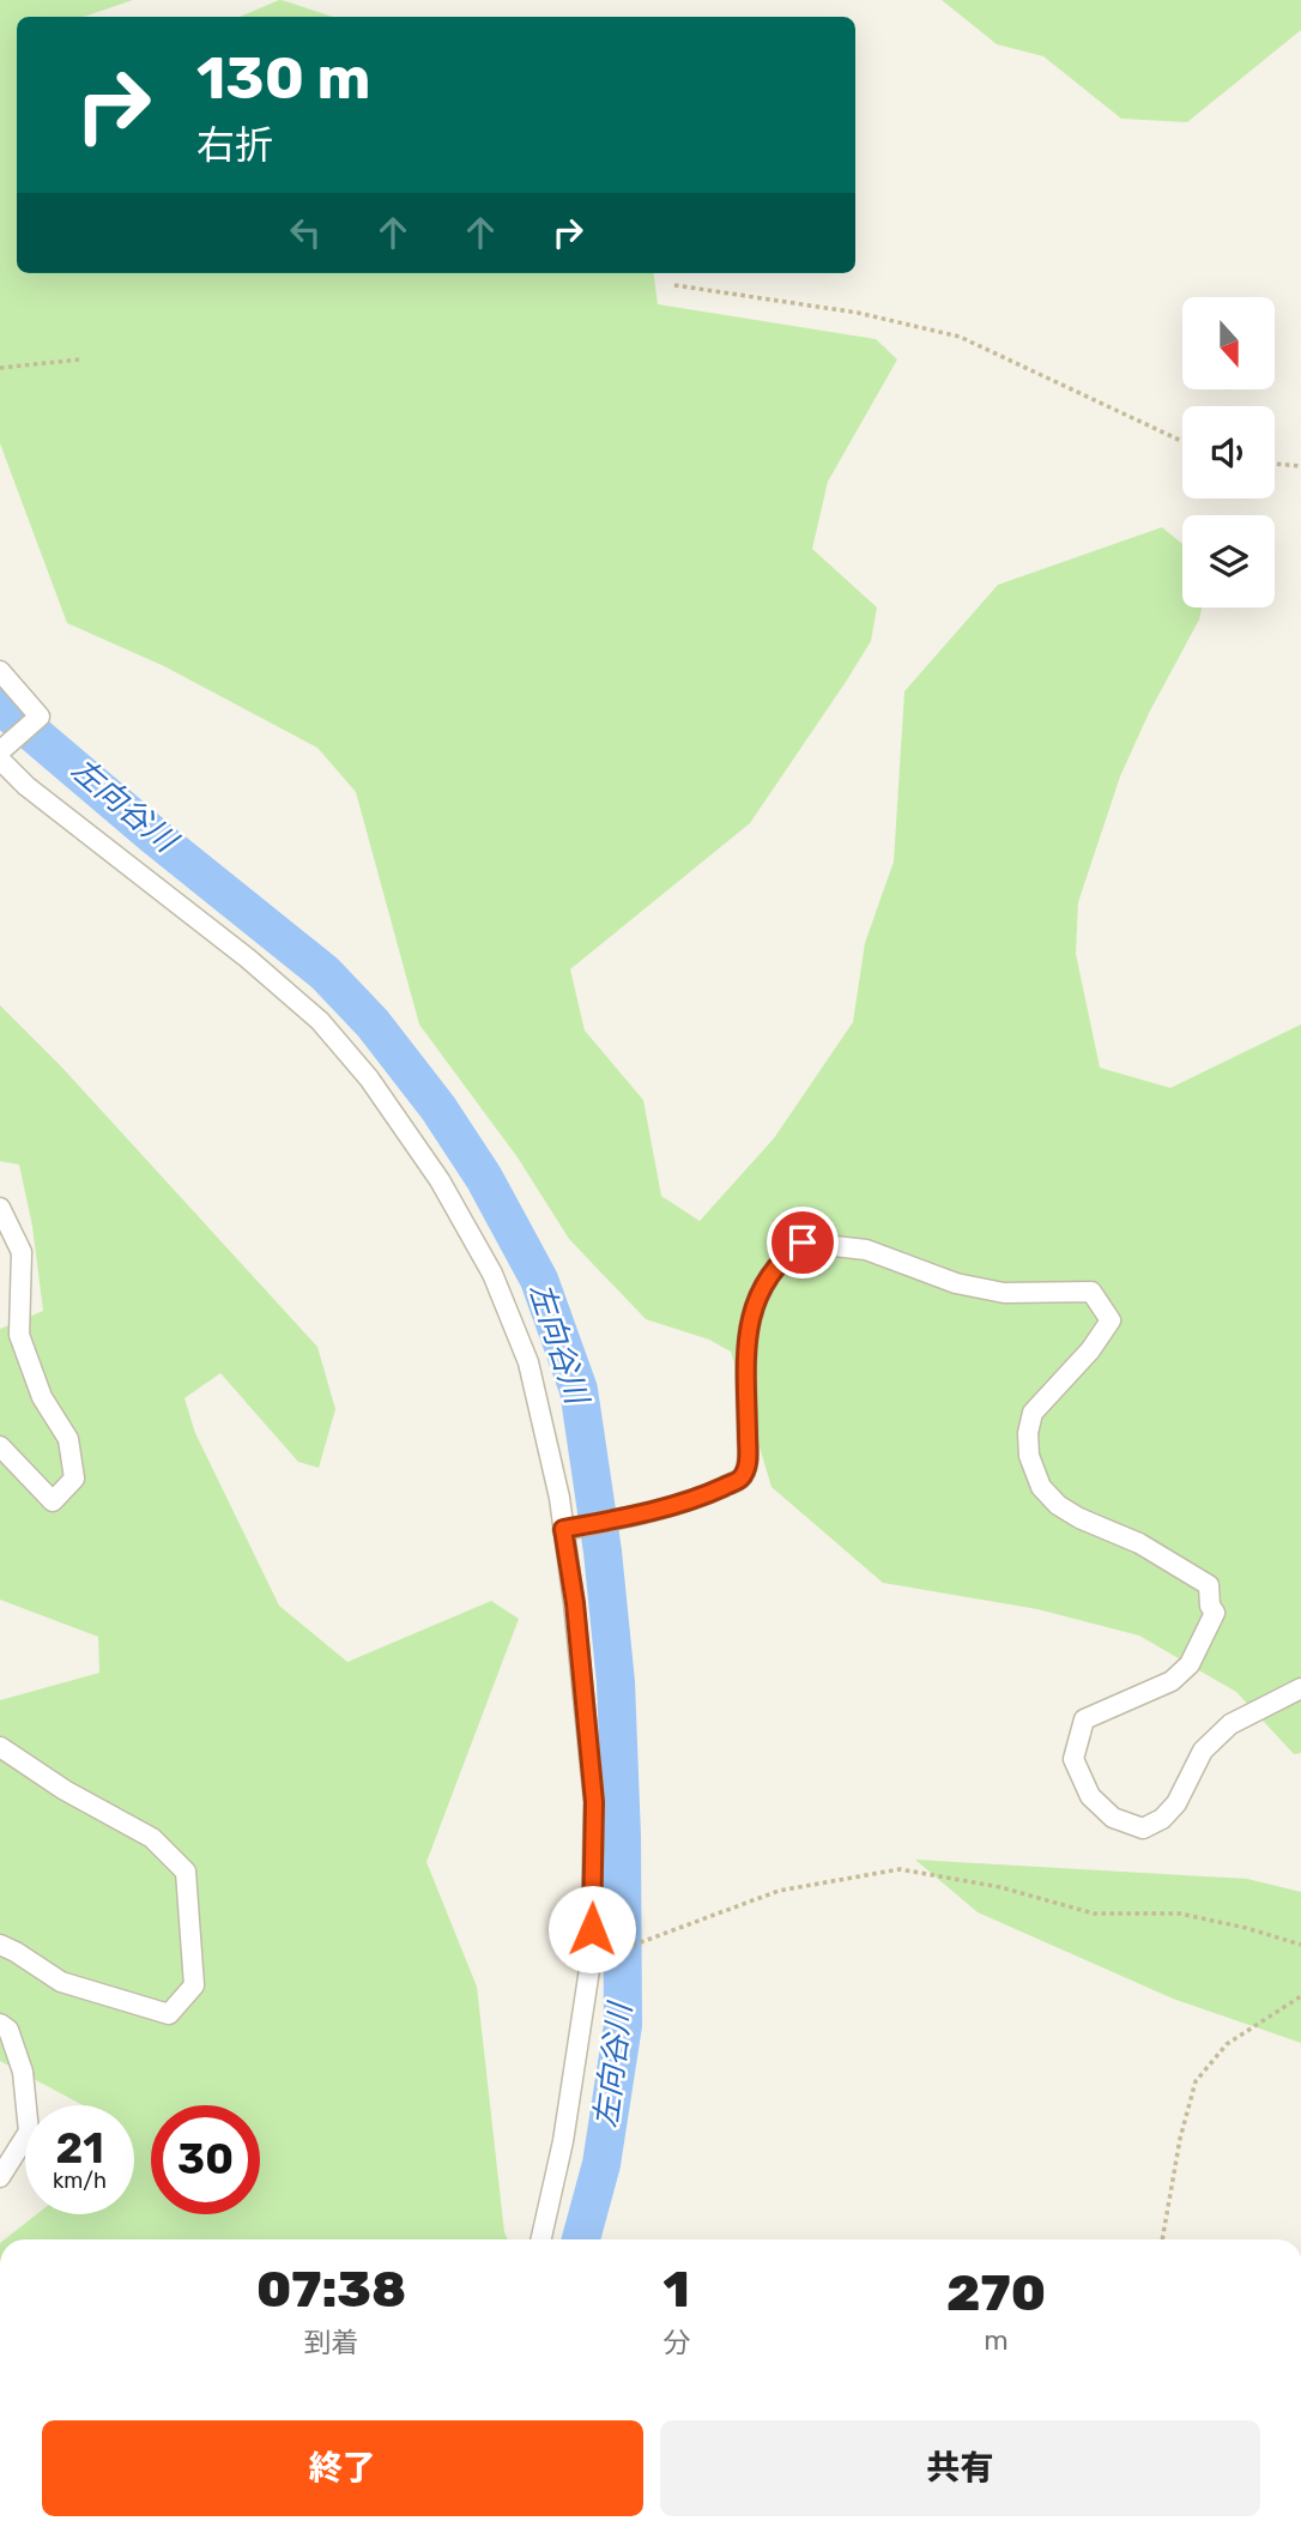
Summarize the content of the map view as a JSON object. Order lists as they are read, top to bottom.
{
  "water": ["左向谷川"],
  "north": "bottom",
  "page": {
    "turn": ["130 m", "右折"],
    "speed": "21 km/h",
    "limit": "30",
    "eta": [
      "07:38",
      "到着",
      "1",
      "分",
      "270",
      "m"
    ],
    "buttons": ["終了", "共有"]
  }
}
